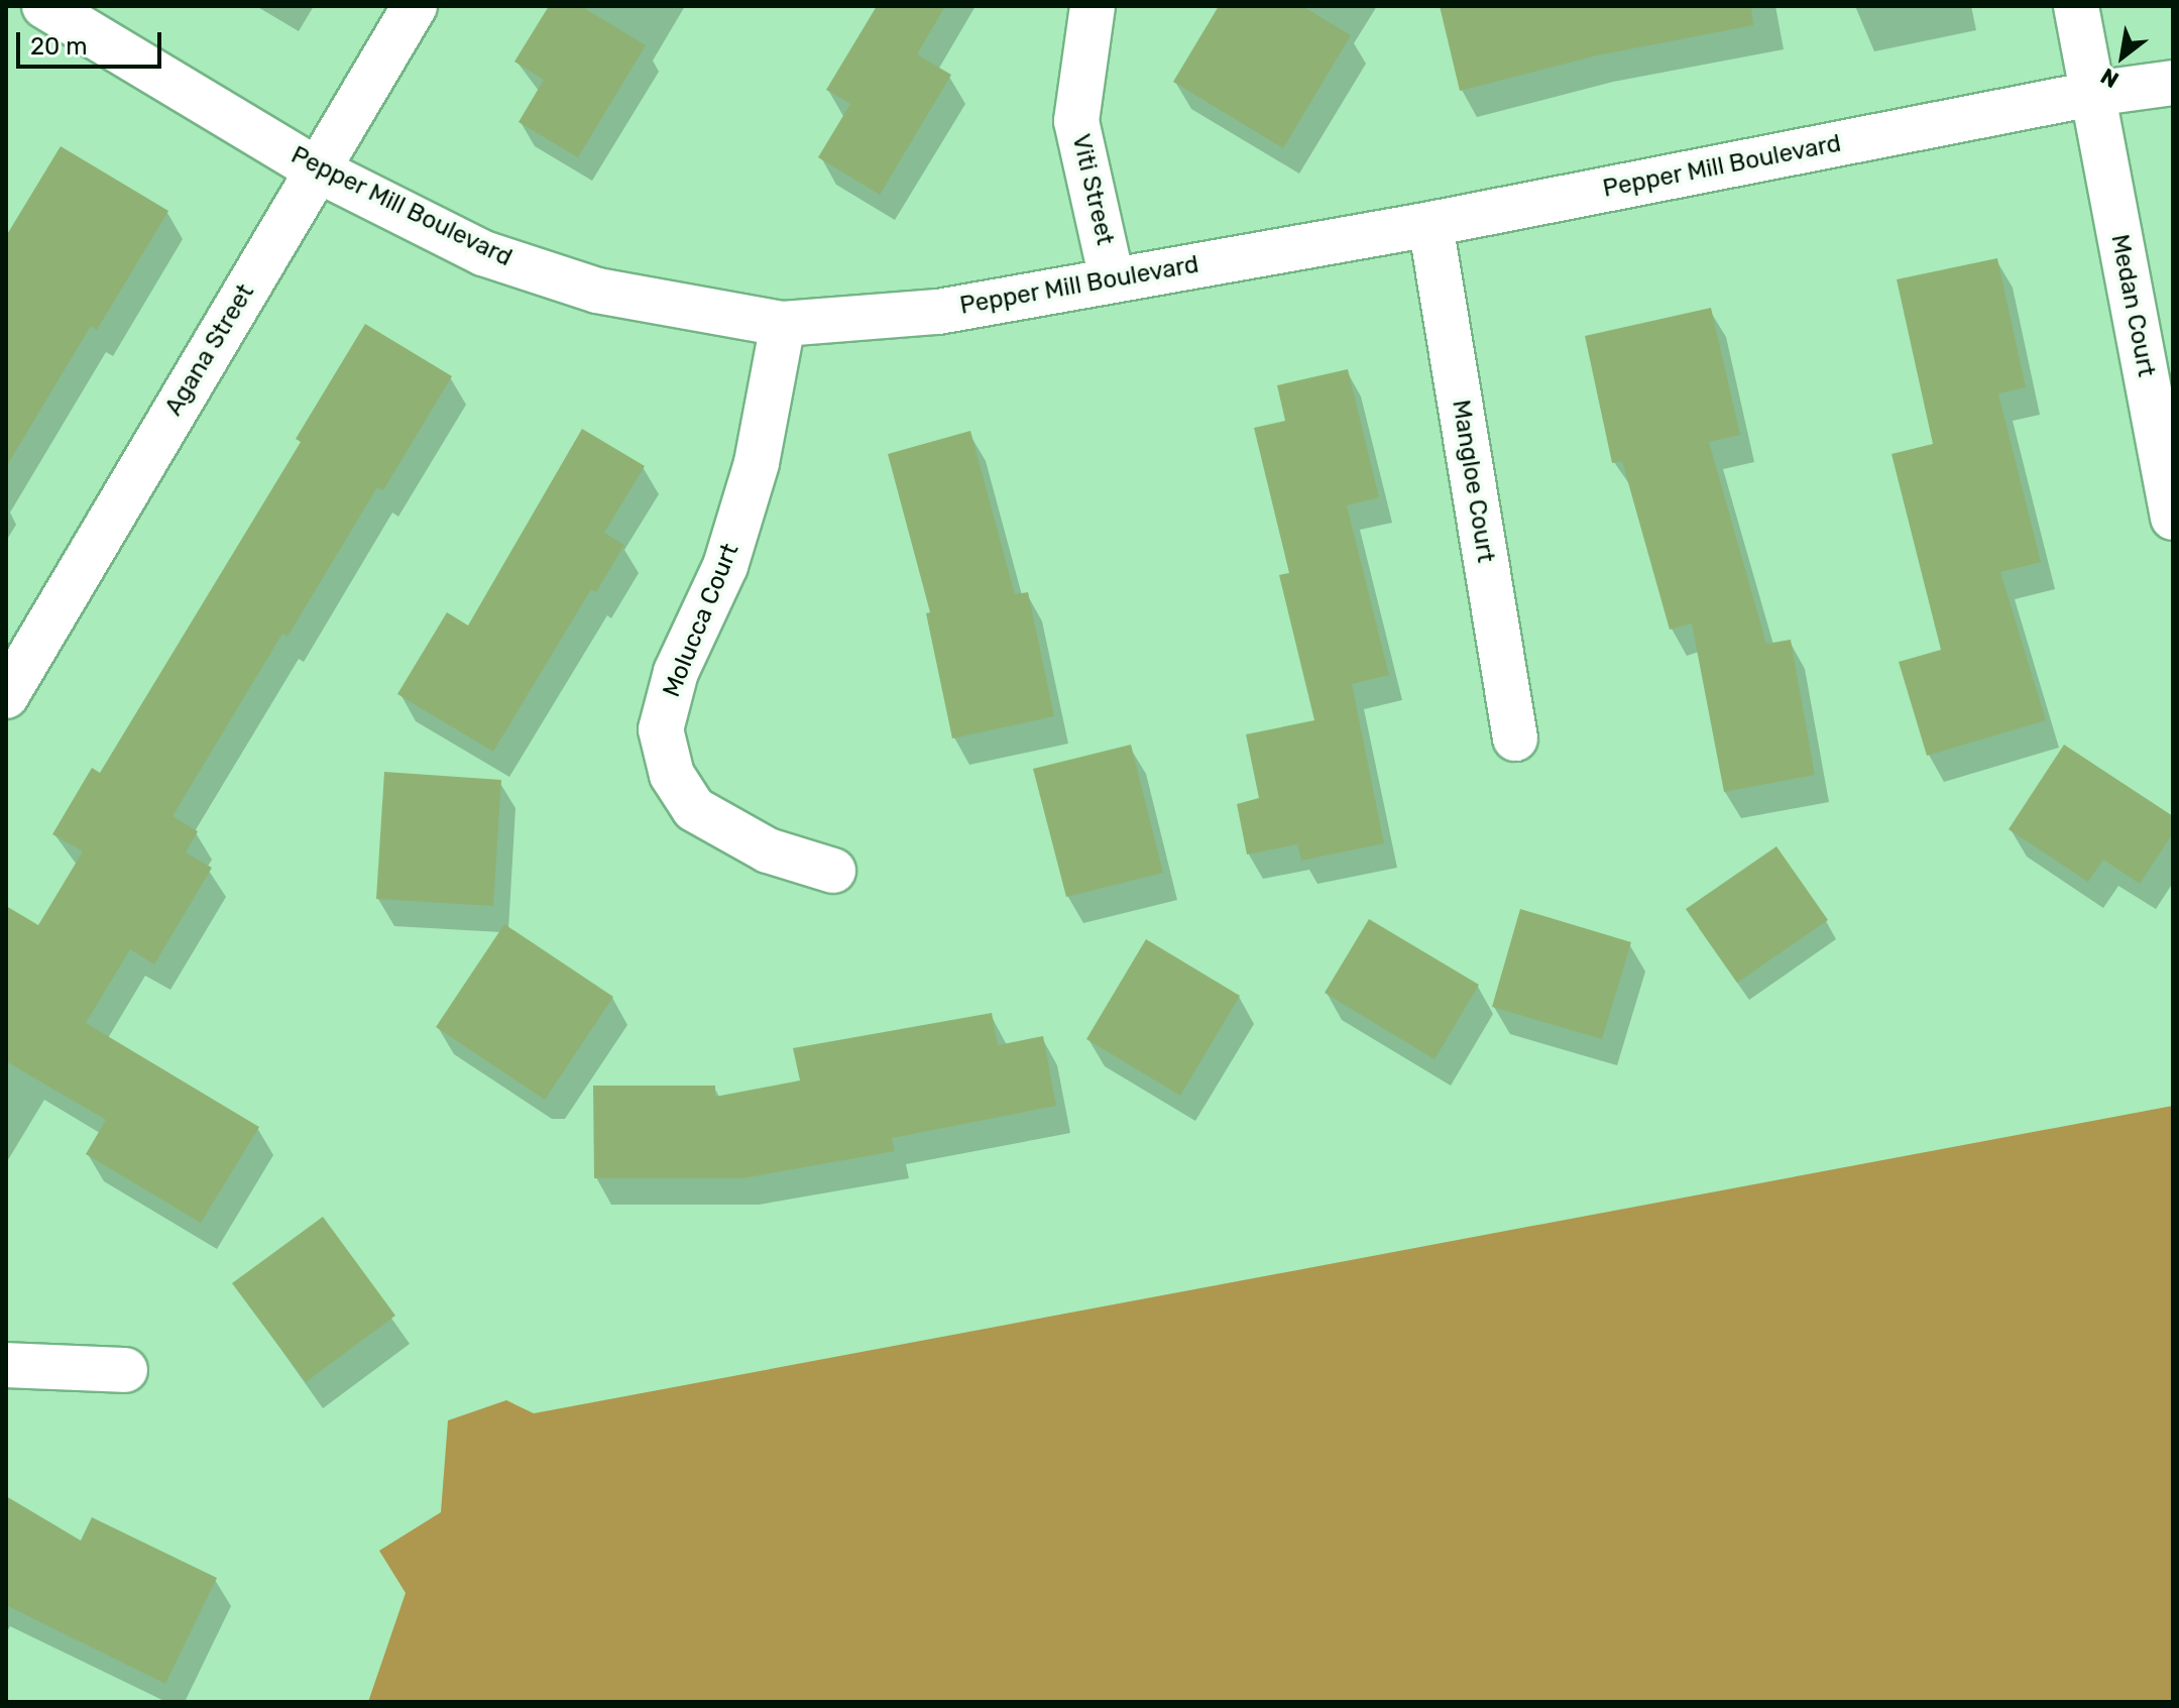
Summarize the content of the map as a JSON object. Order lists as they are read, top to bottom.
{
  "streets": {
    "street": [
      "Pepper Mill Boulevard",
      "Viti Street",
      "Medan Court",
      "Agana Street",
      "Mangloe Court",
      "Molucca Court"
    ]
  },
  "crossings": [
    ["Pepper Mill Boulevard", "Viti Street"],
    ["Pepper Mill Boulevard", "Medan Court"],
    ["Pepper Mill Boulevard", "Agana Street"],
    ["Pepper Mill Boulevard", "Mangloe Court"],
    ["Pepper Mill Boulevard", "Molucca Court"]
  ],
  "scale_bar": "20 m",
  "north": "bottom left"
}
